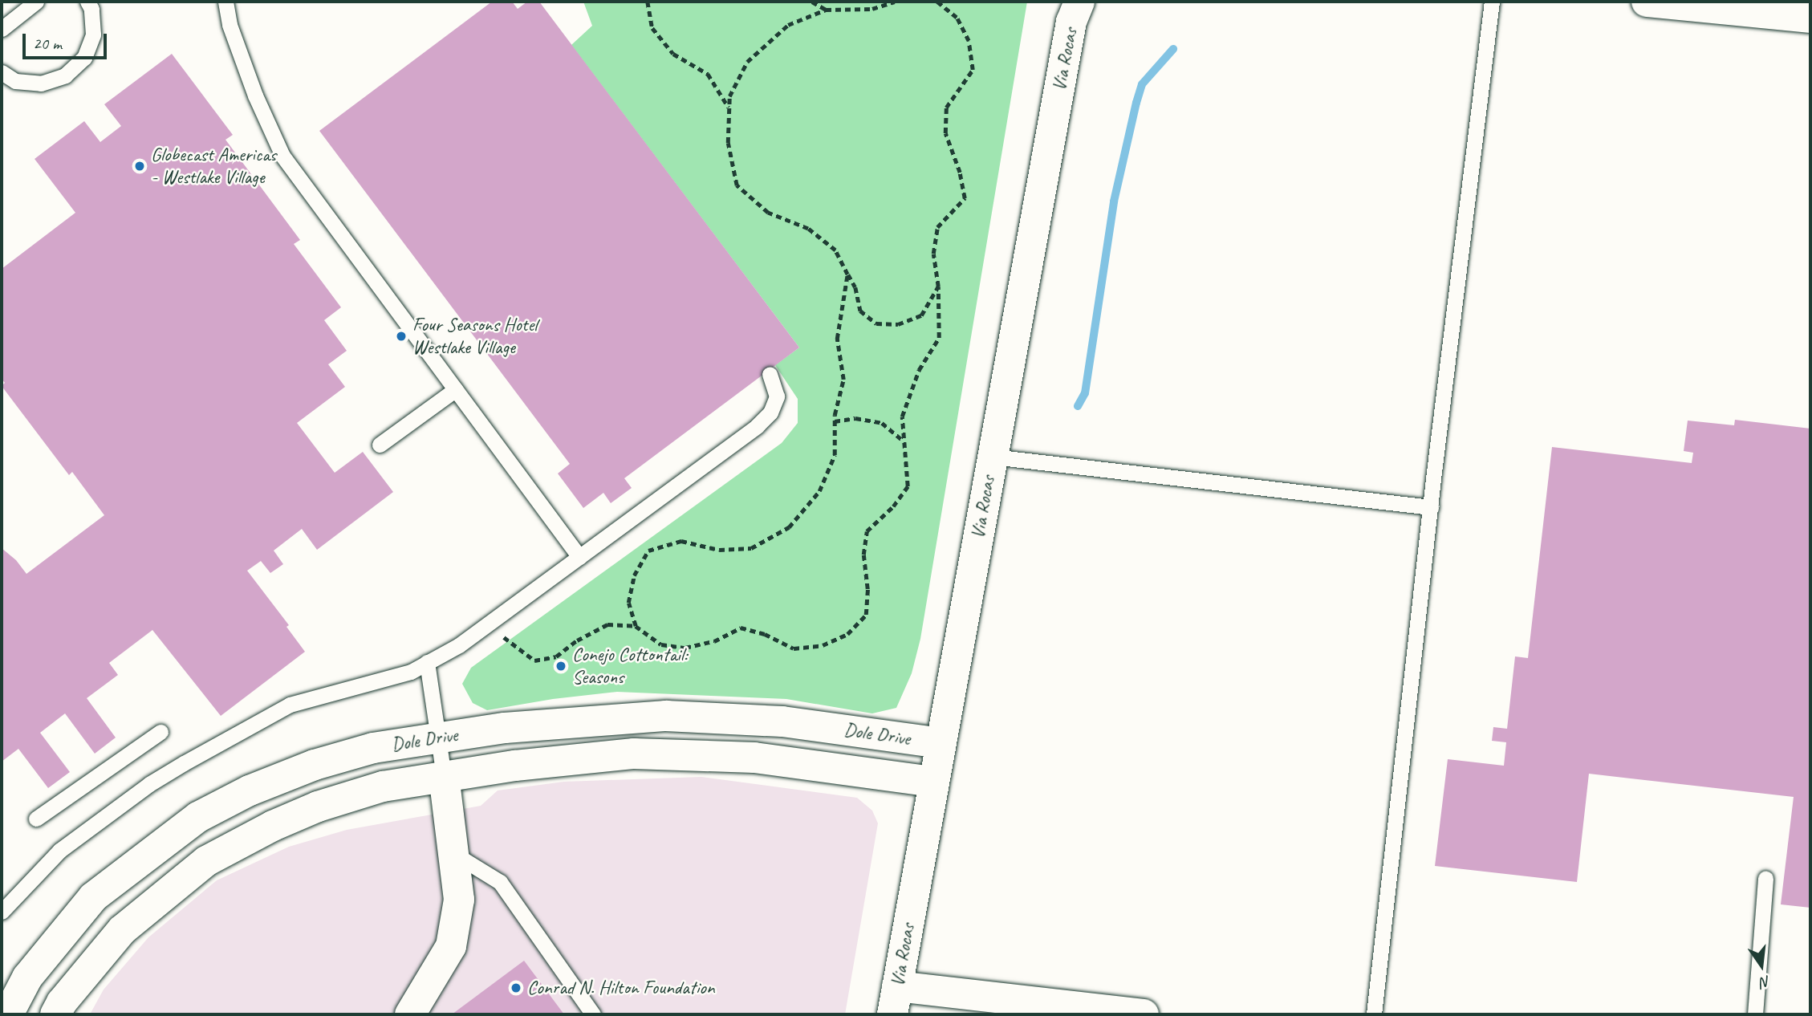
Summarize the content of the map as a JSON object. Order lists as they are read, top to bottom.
{
  "streets": {
    "street": ["Via Rocas", "Dole Drive"]
  },
  "crossings": [
    ["Via Rocas", "Dole Drive"]
  ],
  "places": [
    "Globecast Americas - Westlake Village",
    "Four Seasons Hotel Westlake Village",
    "Conejo Cottontail: Seasons",
    "Conrad N. Hilton Foundation"
  ],
  "scale_bar": "20 m",
  "north": "bottom"
}
